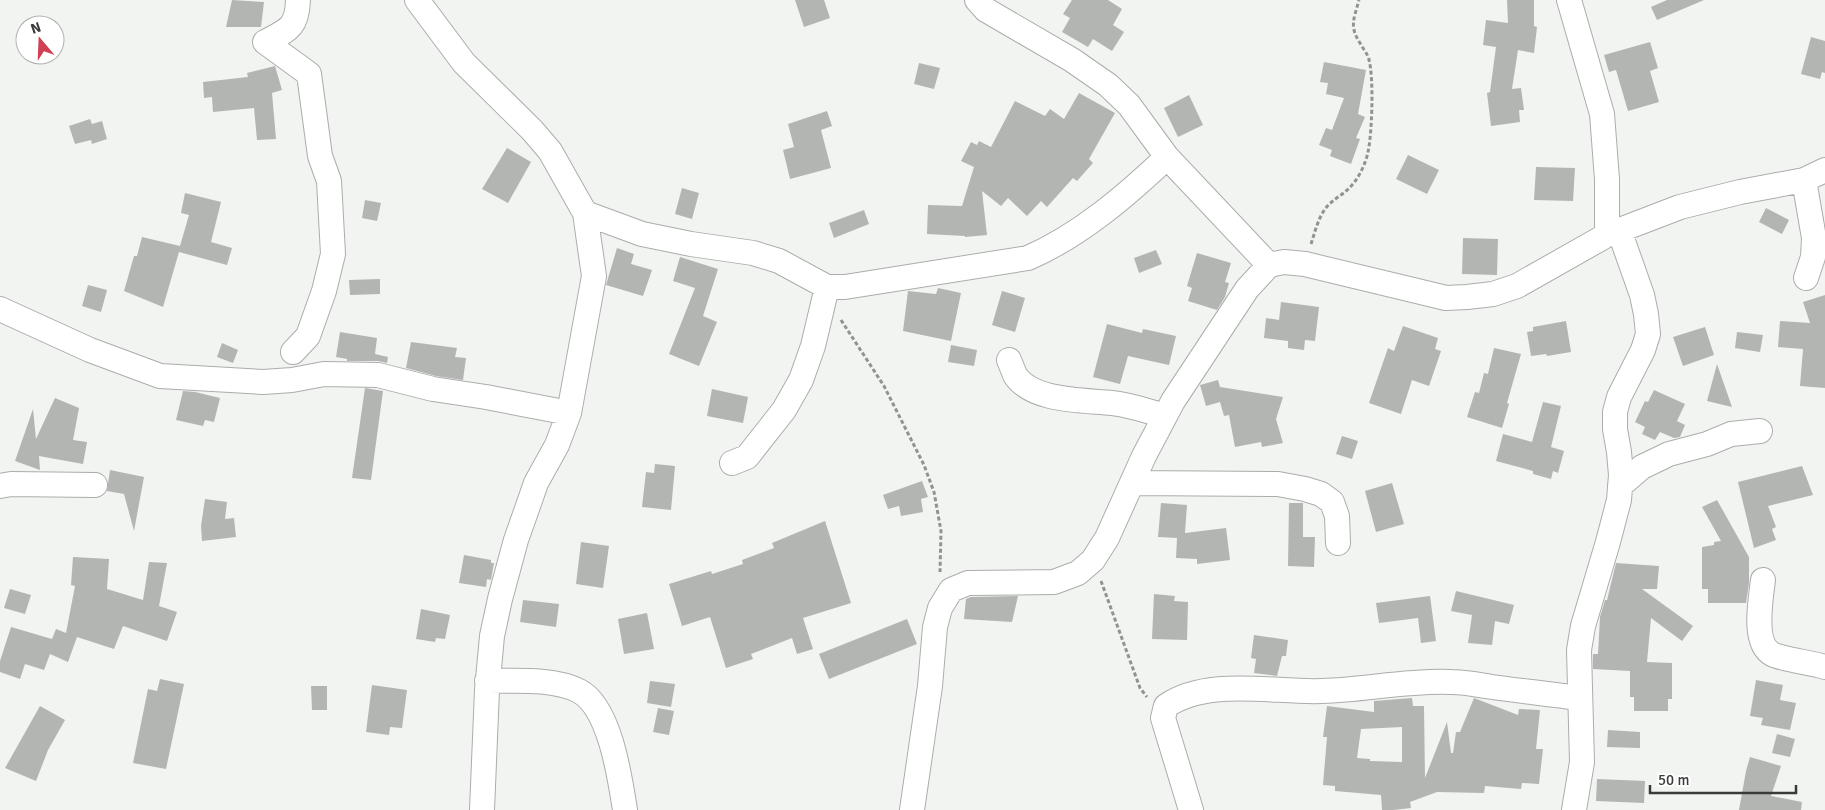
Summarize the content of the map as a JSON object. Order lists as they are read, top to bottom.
{
  "scale_bar": "50 m",
  "north": "top"
}
